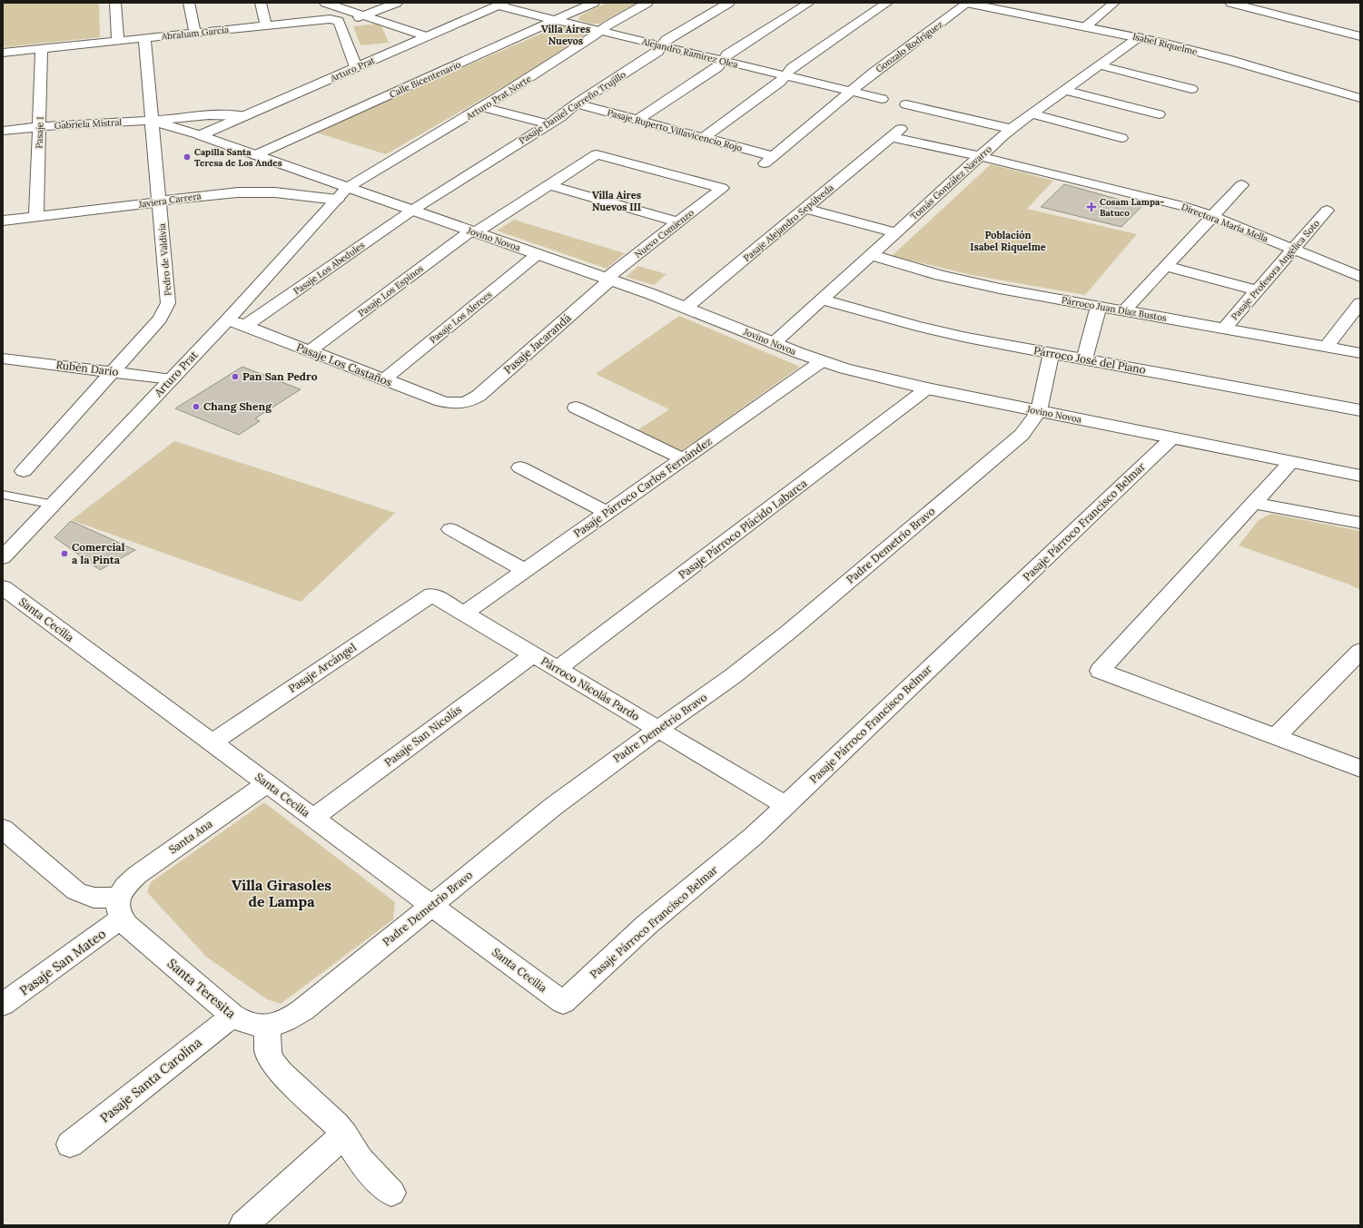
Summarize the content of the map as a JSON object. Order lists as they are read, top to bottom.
{
  "streets": {
    "street": [
      "Abraham García",
      "Isabel Riquelme",
      "Gonzalo Rodríguez",
      "Alejandro Ramírez Olea",
      "Arturo Prat",
      "Calle Bicentenario",
      "Arturo Prat Norte",
      "Pasaje Daniel Carreño Trujillo",
      "Gabriela Mistral",
      "Pasaje Ruperto Villavicencio Rojo",
      "Pasaje 1",
      "Tomás González Navarro",
      "Javiera Carrera",
      "Pasaje Alejandro Sepúlveda",
      "Directora María Mella",
      "Nuevo Comienzo",
      "Jovino Novoa",
      "Pedro de Valdivia",
      "Pasaje Los Abedules",
      "Pasaje Profesora Angélica Soto",
      "Pasaje Los Espinos",
      "Párroco Juan Díaz Bustos",
      "Pasaje Los Alerces",
      "Pasaje Jacarandá",
      "Párroco José del Piano",
      "Pasaje Los Castaños",
      "Rubén Darío",
      "Pasaje Párroco Carlos Fernández",
      "Pasaje Párroco Francisco Belmar",
      "Pasaje Párroco Plácido Labarca",
      "Padre Demetrio Bravo",
      "Santa Cecilia",
      "Pasaje Arcángel",
      "Párroco Nicolás Pardo",
      "Pasaje San Nicolás",
      "Santa Ana",
      "Pasaje San Mateo",
      "Santa Teresita",
      "Pasaje Santa Carolina"
    ]
  },
  "crossings": [
    ["Abraham García", "Pasaje 1"],
    ["Abraham García", "Pedro de Valdivia"],
    ["Isabel Riquelme", "Gonzalo Rodríguez"],
    ["Isabel Riquelme", "Tomás González Navarro"],
    ["Gonzalo Rodríguez", "Alejandro Ramírez Olea"],
    ["Gonzalo Rodríguez", "Pasaje Ruperto Villavicencio Rojo"],
    ["Alejandro Ramírez Olea", "Arturo Prat"],
    ["Alejandro Ramírez Olea", "Calle Bicentenario"],
    ["Alejandro Ramírez Olea", "Arturo Prat Norte"],
    ["Alejandro Ramírez Olea", "Pasaje Daniel Carreño Trujillo"],
    ["Alejandro Ramírez Olea", "Pasaje Ruperto Villavicencio Rojo"],
    ["Arturo Prat", "Arturo Prat Norte"],
    ["Arturo Prat", "Gabriela Mistral"],
    ["Arturo Prat", "Javiera Carrera"],
    ["Arturo Prat", "Jovino Novoa"],
    ["Arturo Prat", "Pasaje Los Castaños"],
    ["Arturo Prat", "Rubén Darío"],
    ["Calle Bicentenario", "Jovino Novoa"],
    ["Arturo Prat Norte", "Javiera Carrera"],
    ["Arturo Prat Norte", "Jovino Novoa"],
    ["Pasaje Daniel Carreño Trujillo", "Pasaje Ruperto Villavicencio Rojo"],
    ["Pasaje Daniel Carreño Trujillo", "Jovino Novoa"],
    ["Pasaje Daniel Carreño Trujillo", "Pasaje Los Abedules"],
    ["Gabriela Mistral", "Pasaje 1"],
    ["Gabriela Mistral", "Jovino Novoa"],
    ["Gabriela Mistral", "Pedro de Valdivia"],
    ["Pasaje 1", "Javiera Carrera"],
    ["Tomás González Navarro", "Pasaje Alejandro Sepúlveda"],
    ["Tomás González Navarro", "Directora María Mella"],
    ["Tomás González Navarro", "Jovino Novoa"],
    ["Tomás González Navarro", "Párroco Juan Díaz Bustos"],
    ["Tomás González Navarro", "Párroco José del Piano"],
    ["Javiera Carrera", "Jovino Novoa"],
    ["Javiera Carrera", "Pedro de Valdivia"],
    ["Pasaje Alejandro Sepúlveda", "Directora María Mella"],
    ["Pasaje Alejandro Sepúlveda", "Jovino Novoa"],
    ["Directora María Mella", "Pasaje Profesora Angélica Soto"],
    ["Nuevo Comienzo", "Jovino Novoa"],
    ["Nuevo Comienzo", "Pasaje Jacarandá"],
    ["Jovino Novoa", "Pasaje Los Abedules"],
    ["Jovino Novoa", "Pasaje Los Espinos"],
    ["Jovino Novoa", "Pasaje Los Alerces"],
    ["Jovino Novoa", "Pasaje Jacarandá"],
    ["Jovino Novoa", "Pasaje Párroco Carlos Fernández"],
    ["Jovino Novoa", "Pasaje Párroco Francisco Belmar"],
    ["Jovino Novoa", "Pasaje Párroco Plácido Labarca"],
    ["Jovino Novoa", "Padre Demetrio Bravo"],
    ["Pedro de Valdivia", "Rubén Darío"],
    ["Pasaje Los Abedules", "Pasaje Los Castaños"],
    ["Pasaje Profesora Angélica Soto", "Párroco Juan Díaz Bustos"],
    ["Pasaje Los Espinos", "Pasaje Los Castaños"],
    ["Pasaje Los Alerces", "Pasaje Los Castaños"],
    ["Pasaje Jacarandá", "Pasaje Los Castaños"],
    ["Pasaje Párroco Carlos Fernández", "Párroco Nicolás Pardo"],
    ["Pasaje Párroco Francisco Belmar", "Santa Cecilia"],
    ["Pasaje Párroco Francisco Belmar", "Párroco Nicolás Pardo"],
    ["Pasaje Párroco Plácido Labarca", "Párroco Nicolás Pardo"],
    ["Padre Demetrio Bravo", "Santa Cecilia"],
    ["Padre Demetrio Bravo", "Párroco Nicolás Pardo"],
    ["Padre Demetrio Bravo", "Santa Teresita"],
    ["Santa Cecilia", "Pasaje Arcángel"],
    ["Santa Cecilia", "Pasaje San Nicolás"],
    ["Santa Cecilia", "Santa Ana"],
    ["Pasaje Arcángel", "Párroco Nicolás Pardo"],
    ["Párroco Nicolás Pardo", "Pasaje San Nicolás"],
    ["Santa Ana", "Pasaje San Mateo"],
    ["Santa Ana", "Santa Teresita"],
    ["Pasaje San Mateo", "Santa Teresita"],
    ["Santa Teresita", "Pasaje Santa Carolina"]
  ],
  "districts": [
    "Villa Aires Nuevos",
    "Villa Aires Nuevos III",
    "Población Isabel Riquelme",
    "Villa Girasoles de Lampa"
  ],
  "places": {
    "other": [
      "Capilla Santa Teresa de Los Andes",
      "Pan San Pedro",
      "Chang Sheng",
      "Comercial a la Pinta"
    ],
    "health": ["Cosam Lampa- Batuco"]
  }
}
